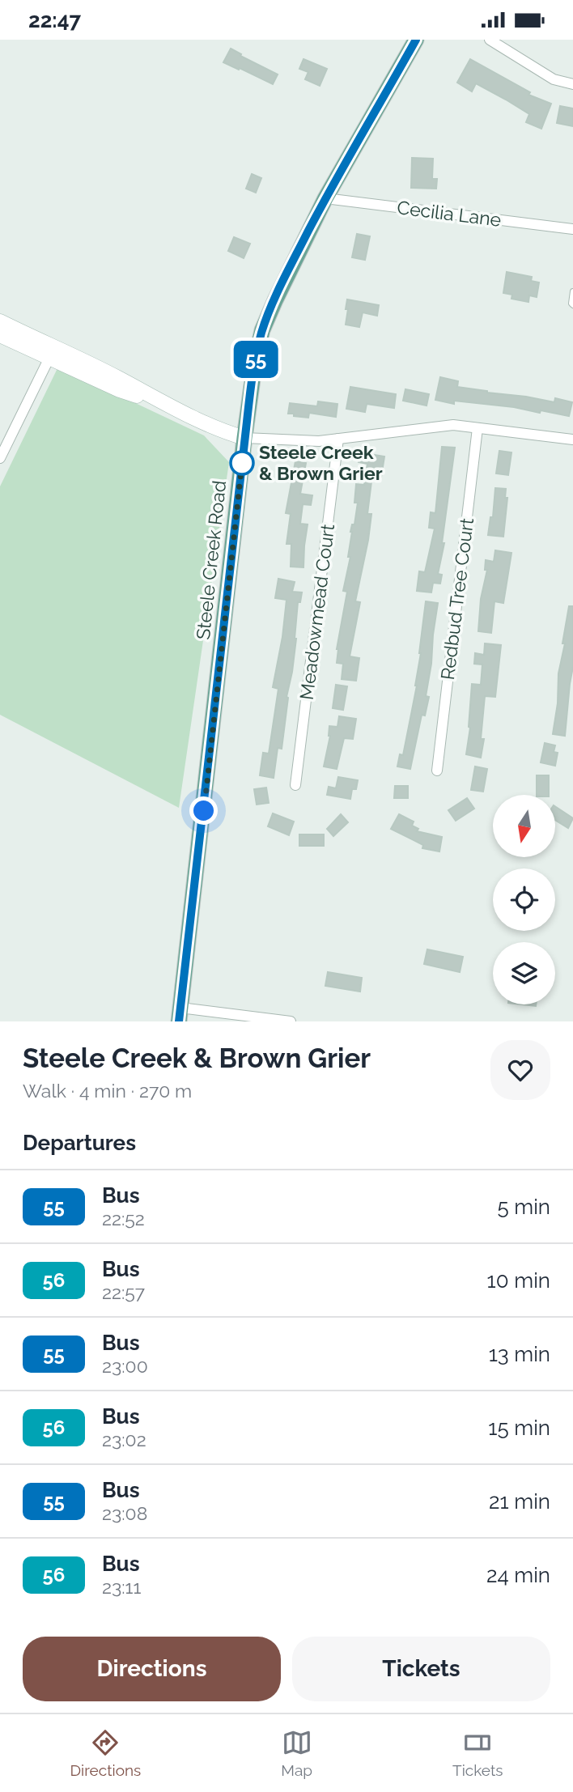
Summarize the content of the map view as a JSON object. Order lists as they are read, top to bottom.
{
  "streets": {
    "main road": ["Steele Creek Road"],
    "street": ["Cecilia Lane", "Redbud Tree Court", "Meadowmead Court"]
  },
  "crossings": [
    ["Cecilia Lane", "Steele Creek Road"]
  ],
  "places": ["Steele Creek & Brown Grier"],
  "lines": ["bus line 55"],
  "north": "bottom",
  "page": {
    "status": "22:47",
    "on_map": "55",
    "heading": [
      ["Steele Creek & Brown Grier", "Walk · 4 min · 270 m"],
      "Departures"
    ],
    "list": [
      {
        "mark": "55",
        "name": "Bus",
        "note": "22:52",
        "value": "5 min"
      },
      {
        "mark": "56",
        "name": "Bus",
        "note": "22:57",
        "value": "10 min"
      },
      {
        "mark": "55",
        "name": "Bus",
        "note": "23:00",
        "value": "13 min"
      },
      {
        "mark": "56",
        "name": "Bus",
        "note": "23:02",
        "value": "15 min"
      },
      {
        "mark": "55",
        "name": "Bus",
        "note": "23:08",
        "value": "21 min"
      },
      {
        "mark": "56",
        "name": "Bus",
        "note": "23:11",
        "value": "24 min"
      }
    ],
    "buttons": ["Directions", "Tickets"],
    "tabs": ["Directions", "Map", "Tickets"]
  }
}
